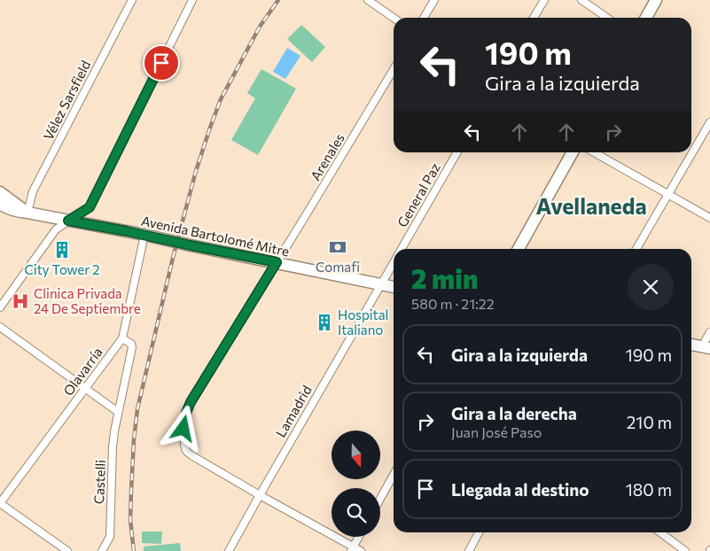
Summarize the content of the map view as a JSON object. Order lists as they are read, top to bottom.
{
  "streets": {
    "main road": ["Avenida Bartolomé Mitre"],
    "street": [
      "Vélez Sarsfield",
      "Arenales",
      "General Paz",
      "Olavarría",
      "Lamadrid",
      "Castelli"
    ]
  },
  "crossings": [
    ["Vélez Sarsfield", "Avenida Bartolomé Mitre"],
    ["Arenales", "Avenida Bartolomé Mitre"],
    ["General Paz", "Avenida Bartolomé Mitre"],
    ["General Paz", "Lamadrid"],
    ["Avenida Bartolomé Mitre", "Olavarría"],
    ["Avenida Bartolomé Mitre", "Lamadrid"],
    ["Olavarría", "Castelli"]
  ],
  "districts": ["Avellaneda"],
  "places": {
    "bank": ["Comafi"],
    "building": ["City Tower 2", "Hospital Italiano"],
    "hospital": ["Clinica Privada 24 De Septiembre"]
  },
  "north": "bottom",
  "page": {
    "turn": ["190 m", "Gira a la izquierda"],
    "heading": ["2 min", "580 m · 21:22"],
    "list": [
      {
        "name": "Gira a la izquierda",
        "value": "190 m"
      },
      {
        "name": "Gira a la derecha",
        "note": "Juan José Paso",
        "value": "210 m"
      },
      {
        "name": "Llegada al destino",
        "value": "180 m"
      }
    ]
  }
}
